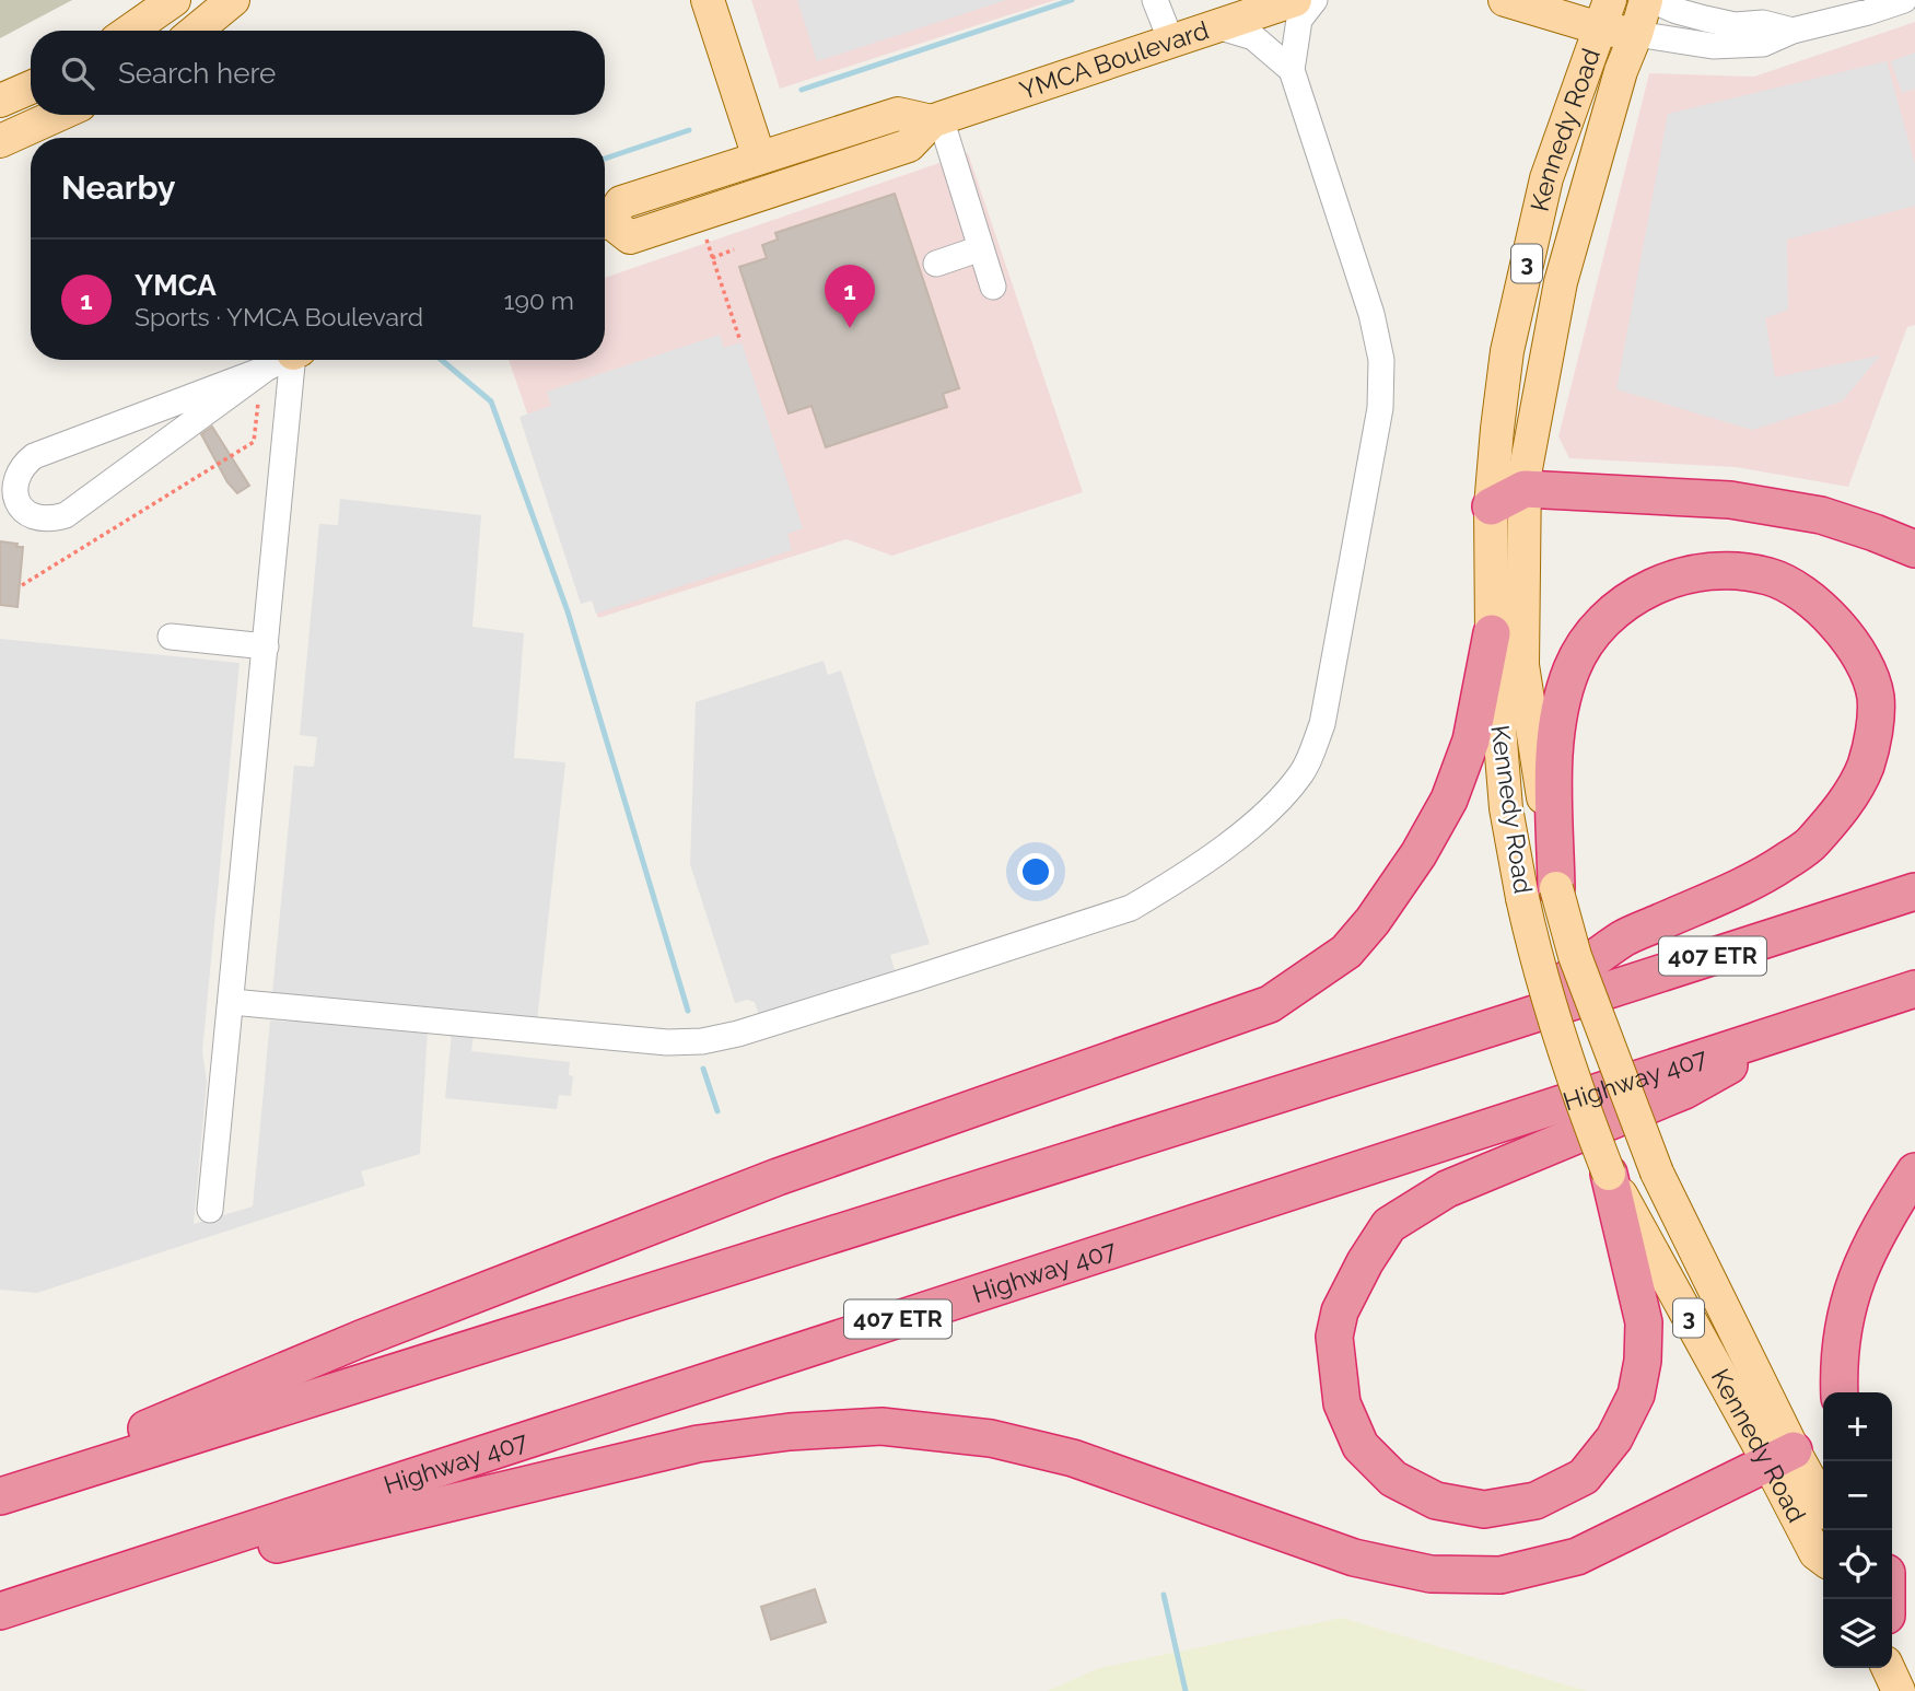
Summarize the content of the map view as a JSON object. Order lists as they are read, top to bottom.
{
  "streets": {
    "highway": ["407 ETR", "Highway 407"],
    "main road": ["YMCA Boulevard", "Kennedy Road", "3"]
  },
  "page": {
    "search": "Search here",
    "heading": "Nearby",
    "list": [
      {
        "mark": "1",
        "name": "YMCA",
        "note": "Sports · YMCA Boulevard",
        "value": "190 m"
      }
    ],
    "pins": "1",
    "map_buttons": ["+", "−"]
  }
}
